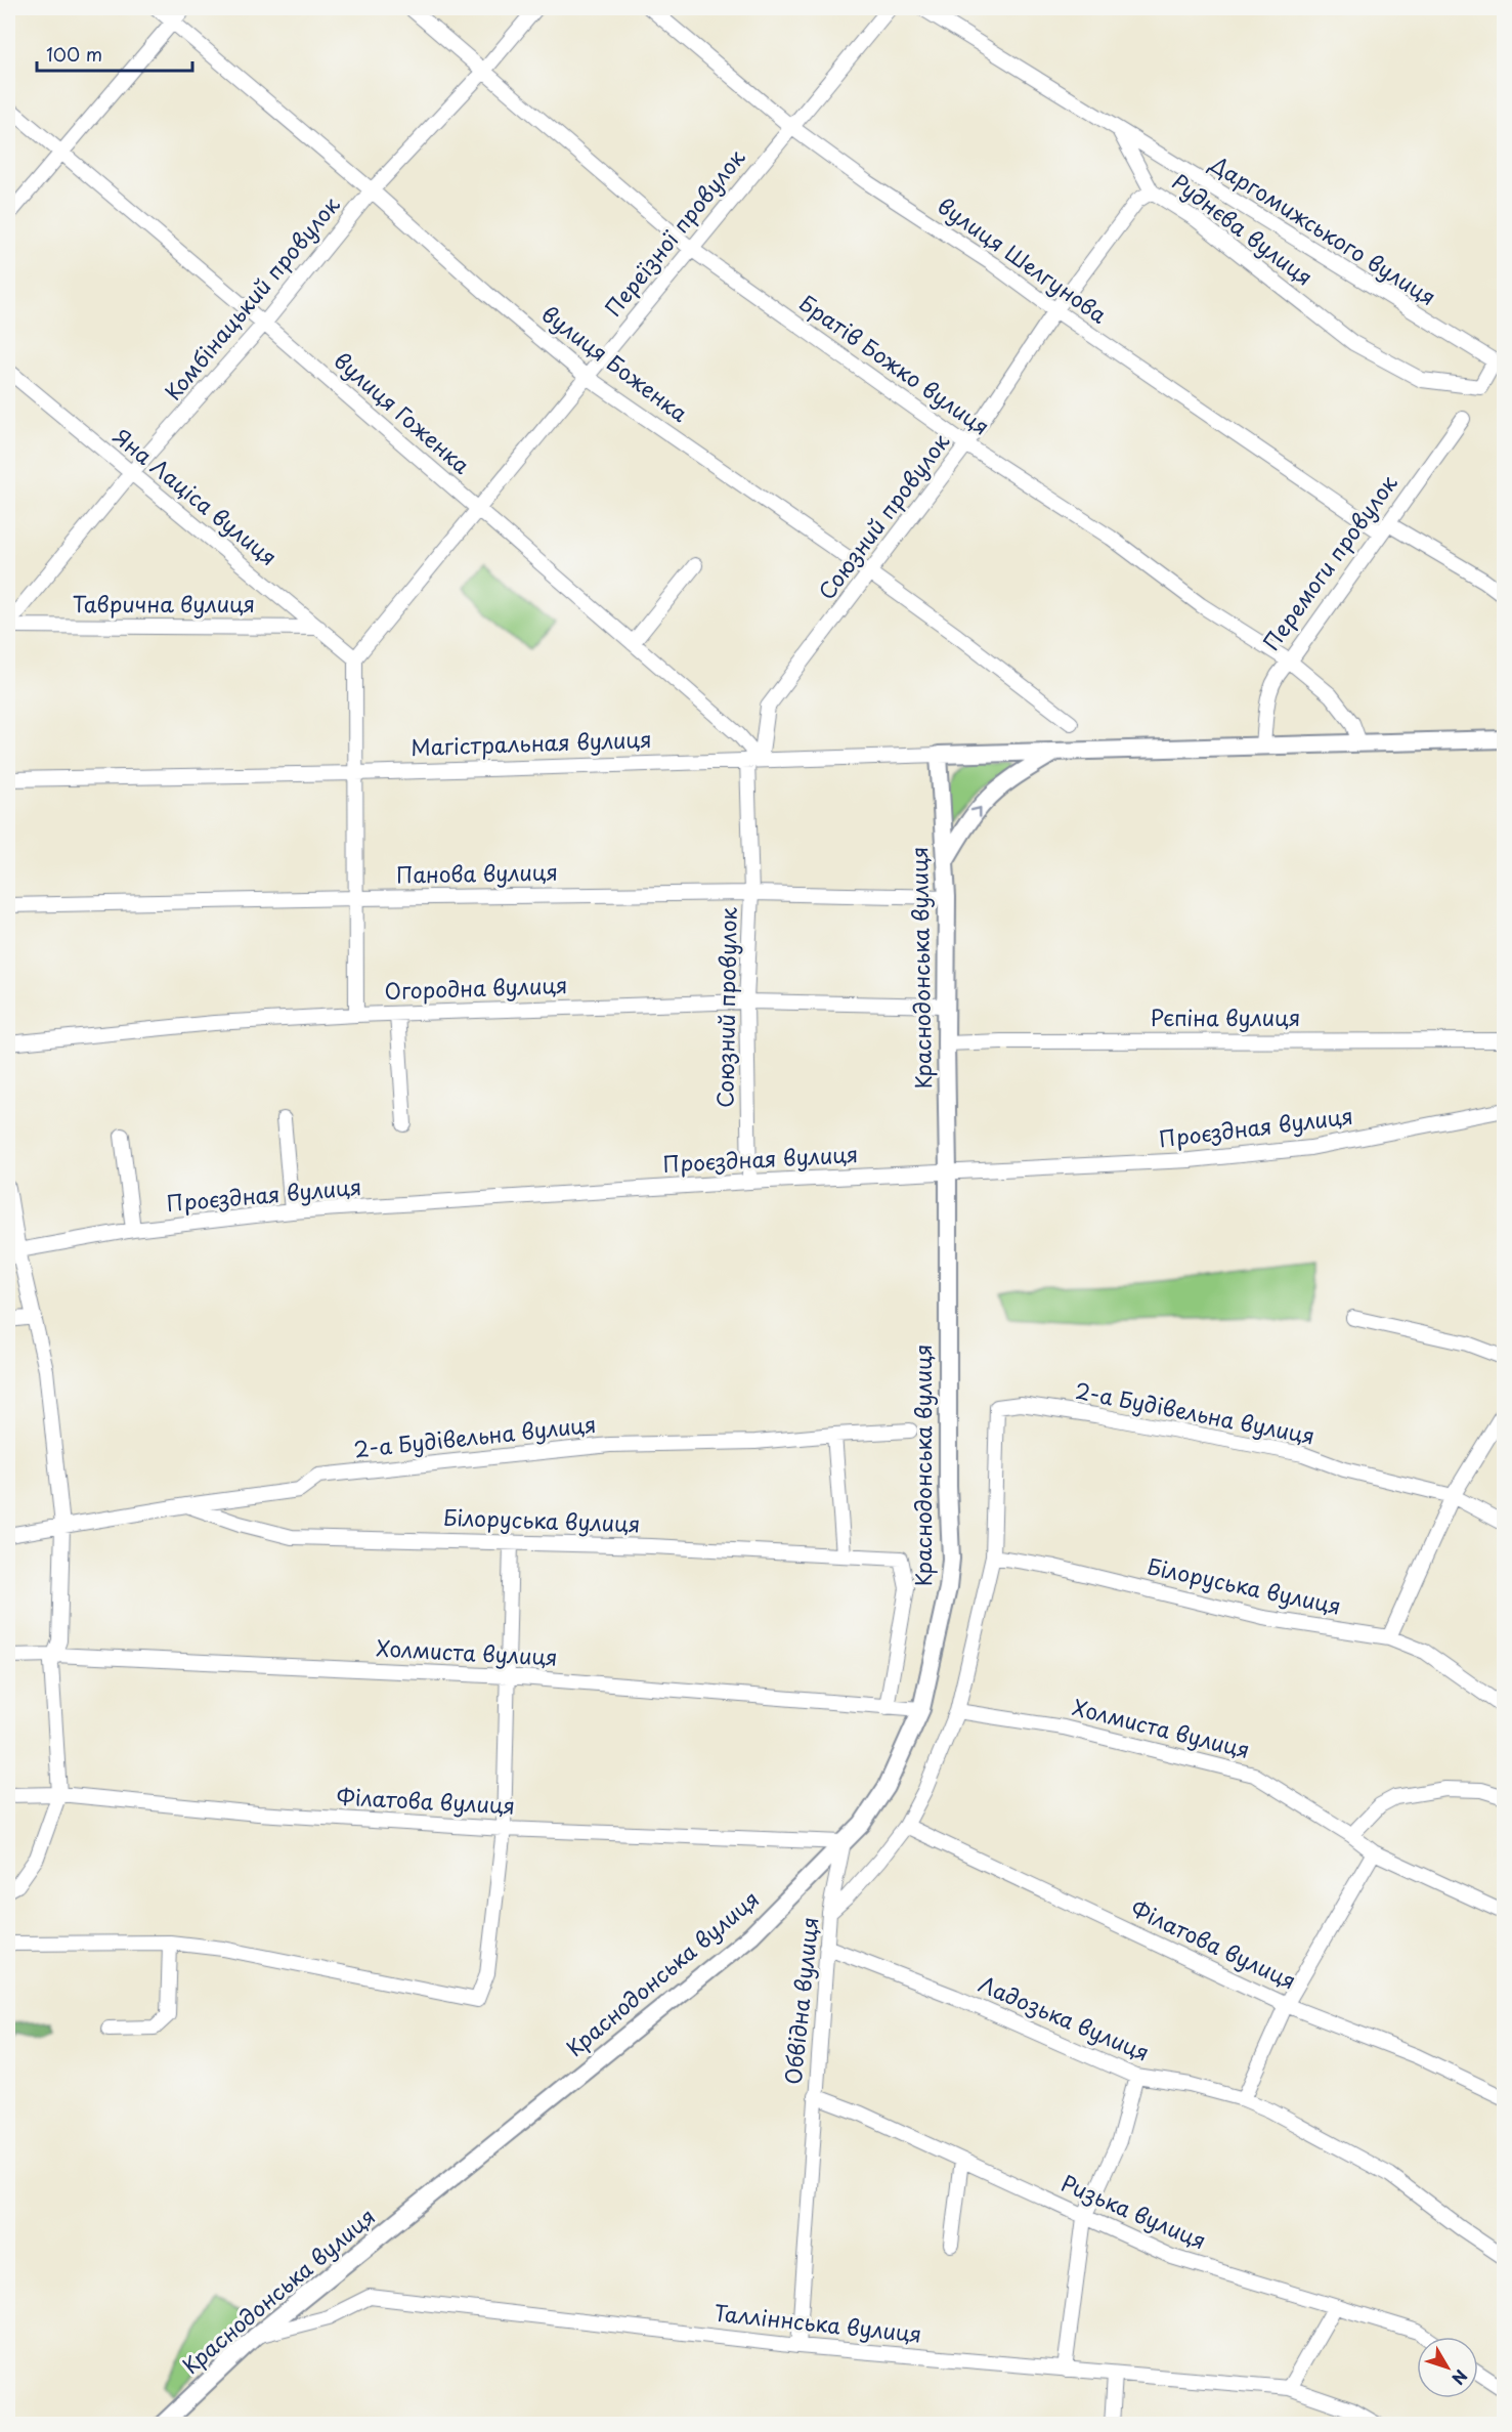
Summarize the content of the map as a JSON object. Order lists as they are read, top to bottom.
{
  "streets": {
    "main road": ["Магістральная вулиця", "Краснодонська вулиця"],
    "street": [
      "Руднєва вулиця",
      "Даргомижського вулиця",
      "Переїзної провулок",
      "вулиця Шелгунова",
      "Комбінацький провулок",
      "вулиця Боженка",
      "Братів Божко вулиця",
      "вулиця Гоженка",
      "Яна Лаціса вулиця",
      "Союзний провулок",
      "Перемоги провулок",
      "Таврична вулиця",
      "Панова вулиця",
      "Огородна вулиця",
      "Рєпіна вулиця",
      "Проєздная вулиця",
      "2-а Будівельна вулиця",
      "Білоруська вулиця",
      "Холмиста вулиця",
      "Філатова вулиця",
      "Обвідна вулиця",
      "Ладозька вулиця",
      "Ризька вулиця",
      "Талліннська вулиця"
    ]
  },
  "crossings": [
    ["Руднєва вулиця", "Даргомижського вулиця"],
    ["Руднєва вулиця", "Союзний провулок"],
    ["Переїзної провулок", "вулиця Шелгунова"],
    ["Переїзної провулок", "вулиця Боженка"],
    ["Переїзної провулок", "Братів Божко вулиця"],
    ["Переїзної провулок", "вулиця Гоженка"],
    ["Переїзної провулок", "Яна Лаціса вулиця"],
    ["вулиця Шелгунова", "Союзний провулок"],
    ["вулиця Шелгунова", "Перемоги провулок"],
    ["Комбінацький провулок", "вулиця Боженка"],
    ["Комбінацький провулок", "Братів Божко вулиця"],
    ["Комбінацький провулок", "вулиця Гоженка"],
    ["Комбінацький провулок", "Яна Лаціса вулиця"],
    ["Комбінацький провулок", "Таврична вулиця"],
    ["вулиця Боженка", "Союзний провулок"],
    ["Братів Божко вулиця", "Союзний провулок"],
    ["Братів Божко вулиця", "Перемоги провулок"],
    ["вулиця Гоженка", "Союзний провулок"],
    ["вулиця Гоженка", "Магістральная вулиця"],
    ["Яна Лаціса вулиця", "Таврична вулиця"],
    ["Союзний провулок", "Магістральная вулиця"],
    ["Союзний провулок", "Панова вулиця"],
    ["Союзний провулок", "Огородна вулиця"],
    ["Союзний провулок", "Проєздная вулиця"],
    ["Перемоги провулок", "Магістральная вулиця"],
    ["Магістральная вулиця", "Краснодонська вулиця"],
    ["Панова вулиця", "Краснодонська вулиця"],
    ["Краснодонська вулиця", "Огородна вулиця"],
    ["Краснодонська вулиця", "Рєпіна вулиця"],
    ["Краснодонська вулиця", "Проєздная вулиця"],
    ["Краснодонська вулиця", "Холмиста вулиця"],
    ["Краснодонська вулиця", "Філатова вулиця"],
    ["Краснодонська вулиця", "Талліннська вулиця"],
    ["2-а Будівельна вулиця", "Білоруська вулиця"],
    ["2-а Будівельна вулиця", "Обвідна вулиця"],
    ["Білоруська вулиця", "Холмиста вулиця"],
    ["Білоруська вулиця", "Обвідна вулиця"],
    ["Холмиста вулиця", "Обвідна вулиця"],
    ["Філатова вулиця", "Обвідна вулиця"],
    ["Обвідна вулиця", "Ладозька вулиця"],
    ["Обвідна вулиця", "Ризька вулиця"],
    ["Обвідна вулиця", "Талліннська вулиця"]
  ],
  "scale_bar": "100 m",
  "north": "bottom right"
}
